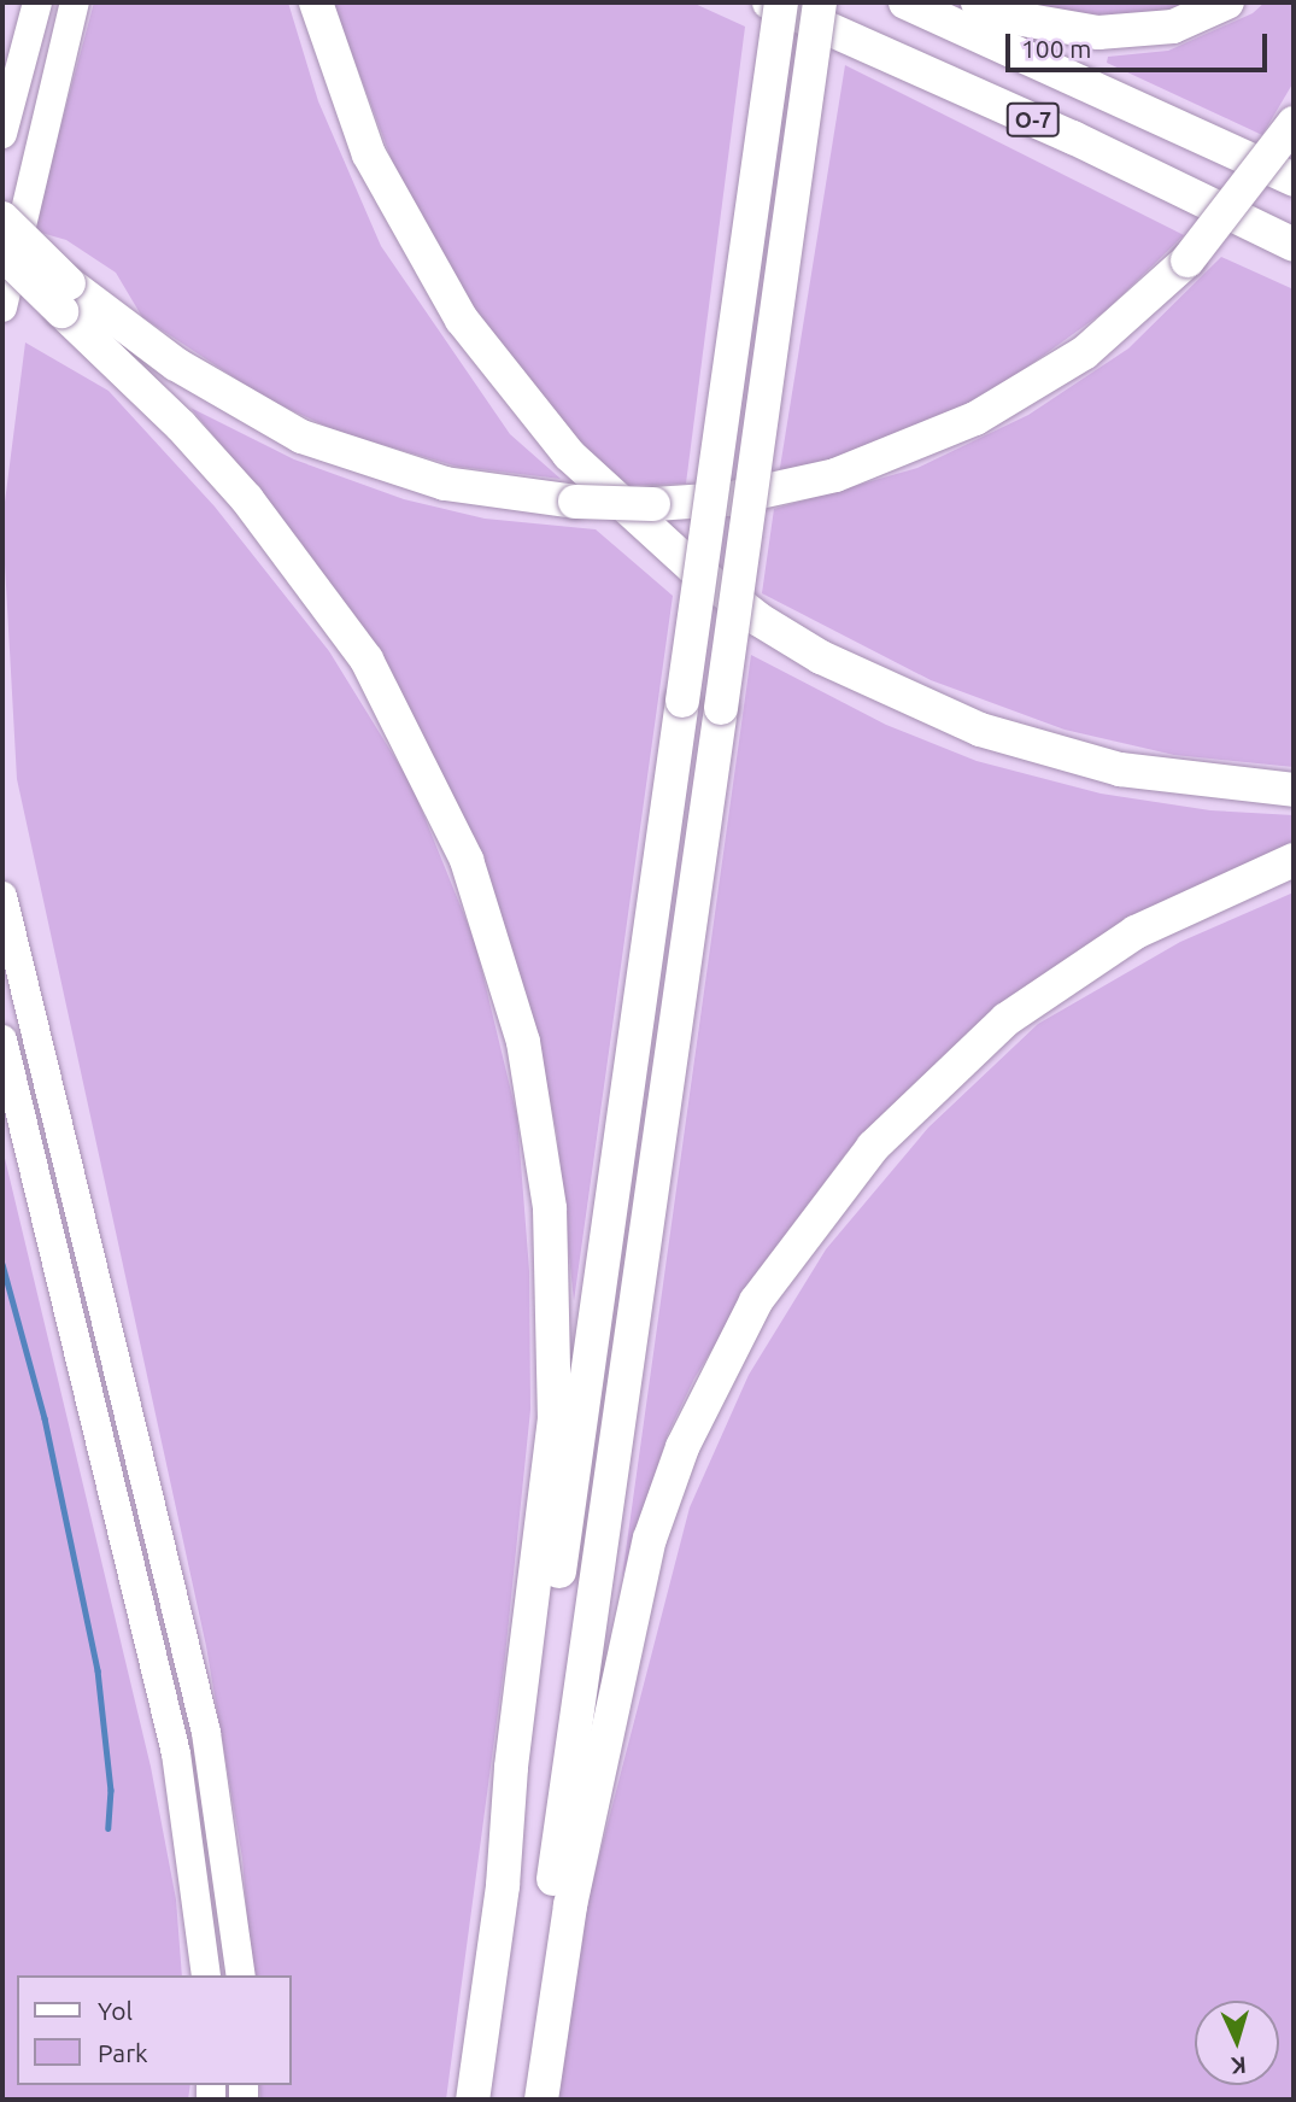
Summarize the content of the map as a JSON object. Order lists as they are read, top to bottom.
{
  "streets": {
    "highway": ["O-7"]
  },
  "legend": ["Yol", "Park"],
  "scale_bar": "100 m",
  "north": "bottom"
}
